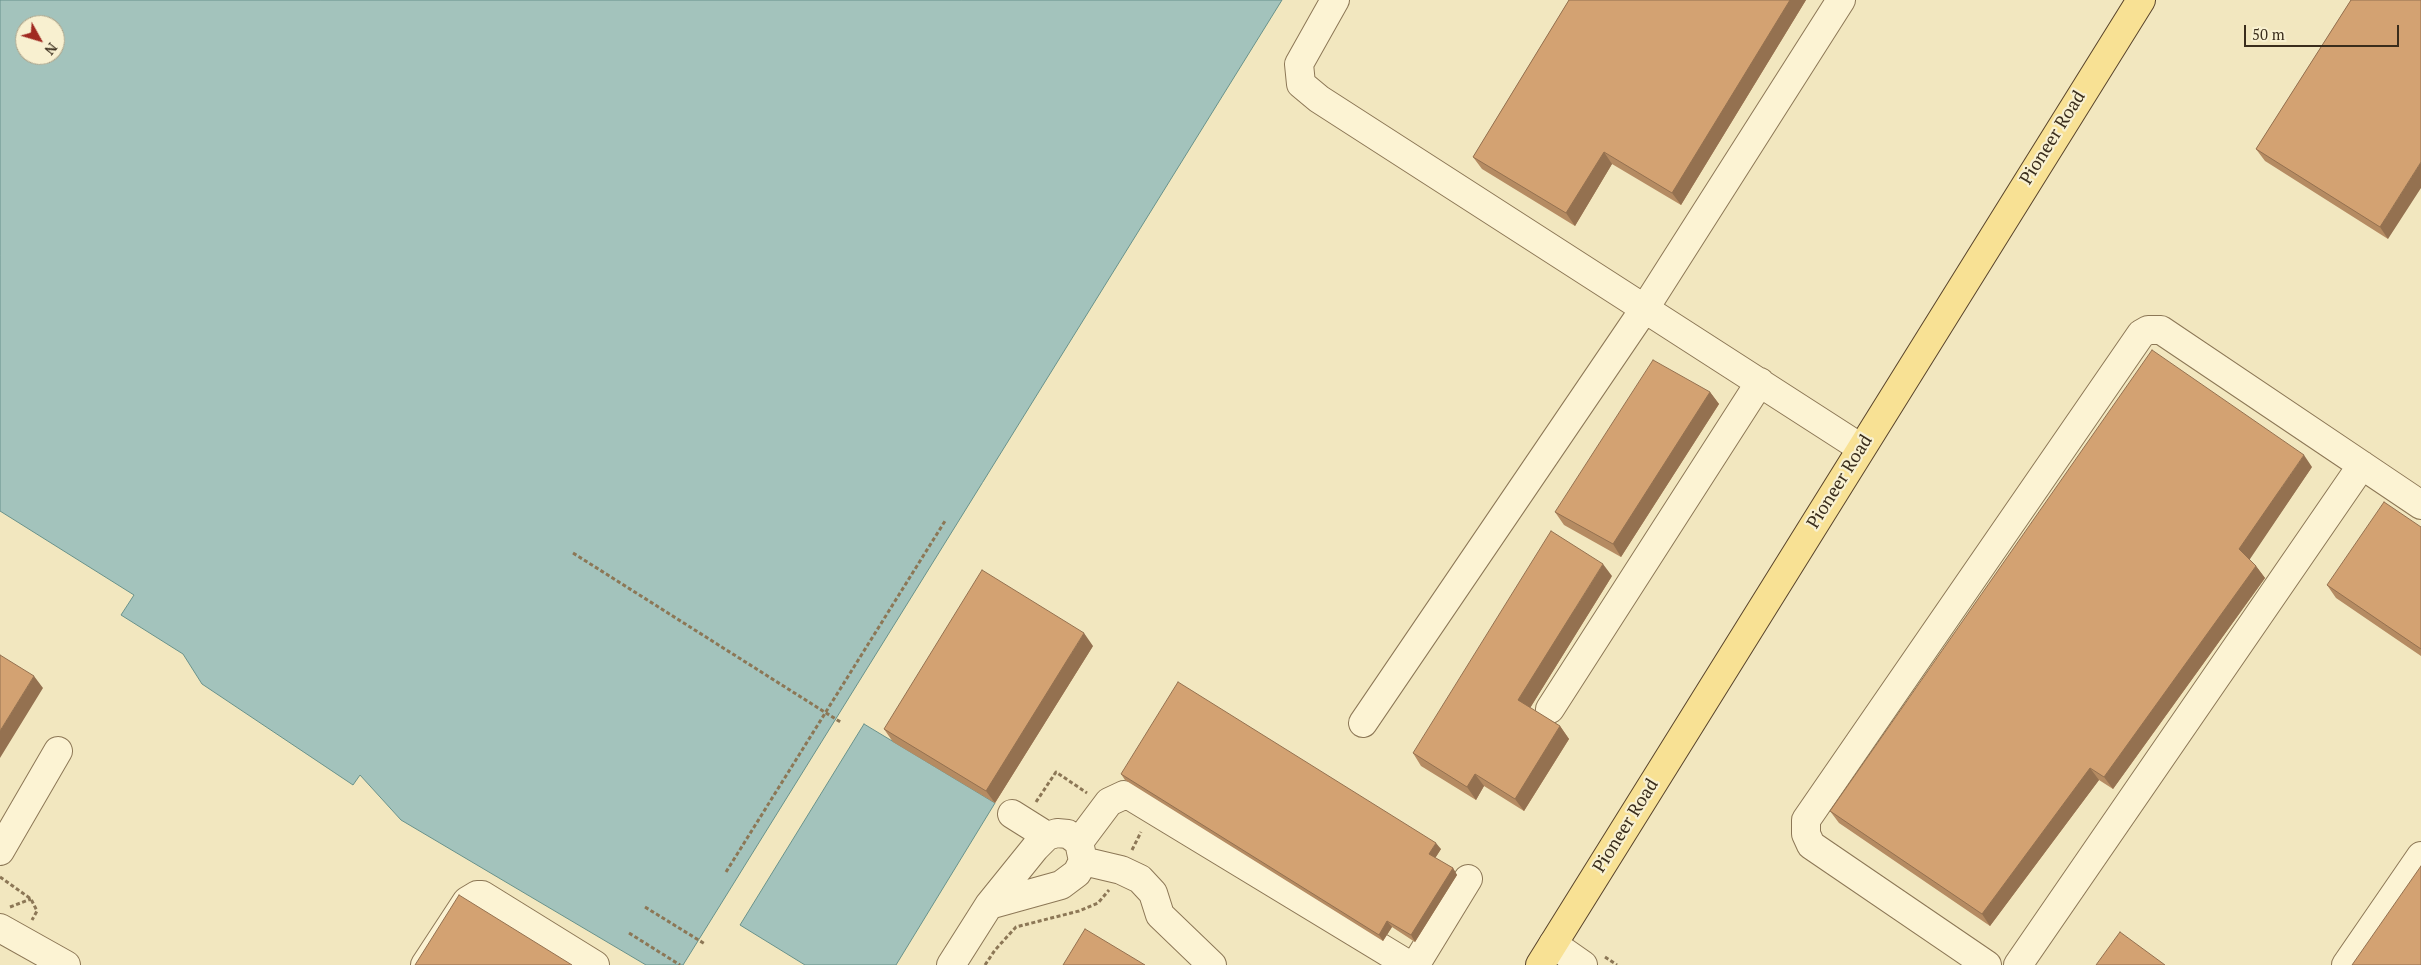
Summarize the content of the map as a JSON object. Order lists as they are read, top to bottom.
{
  "streets": {
    "main road": ["Pioneer Road"]
  },
  "scale_bar": "50 m",
  "north": "bottom right"
}
